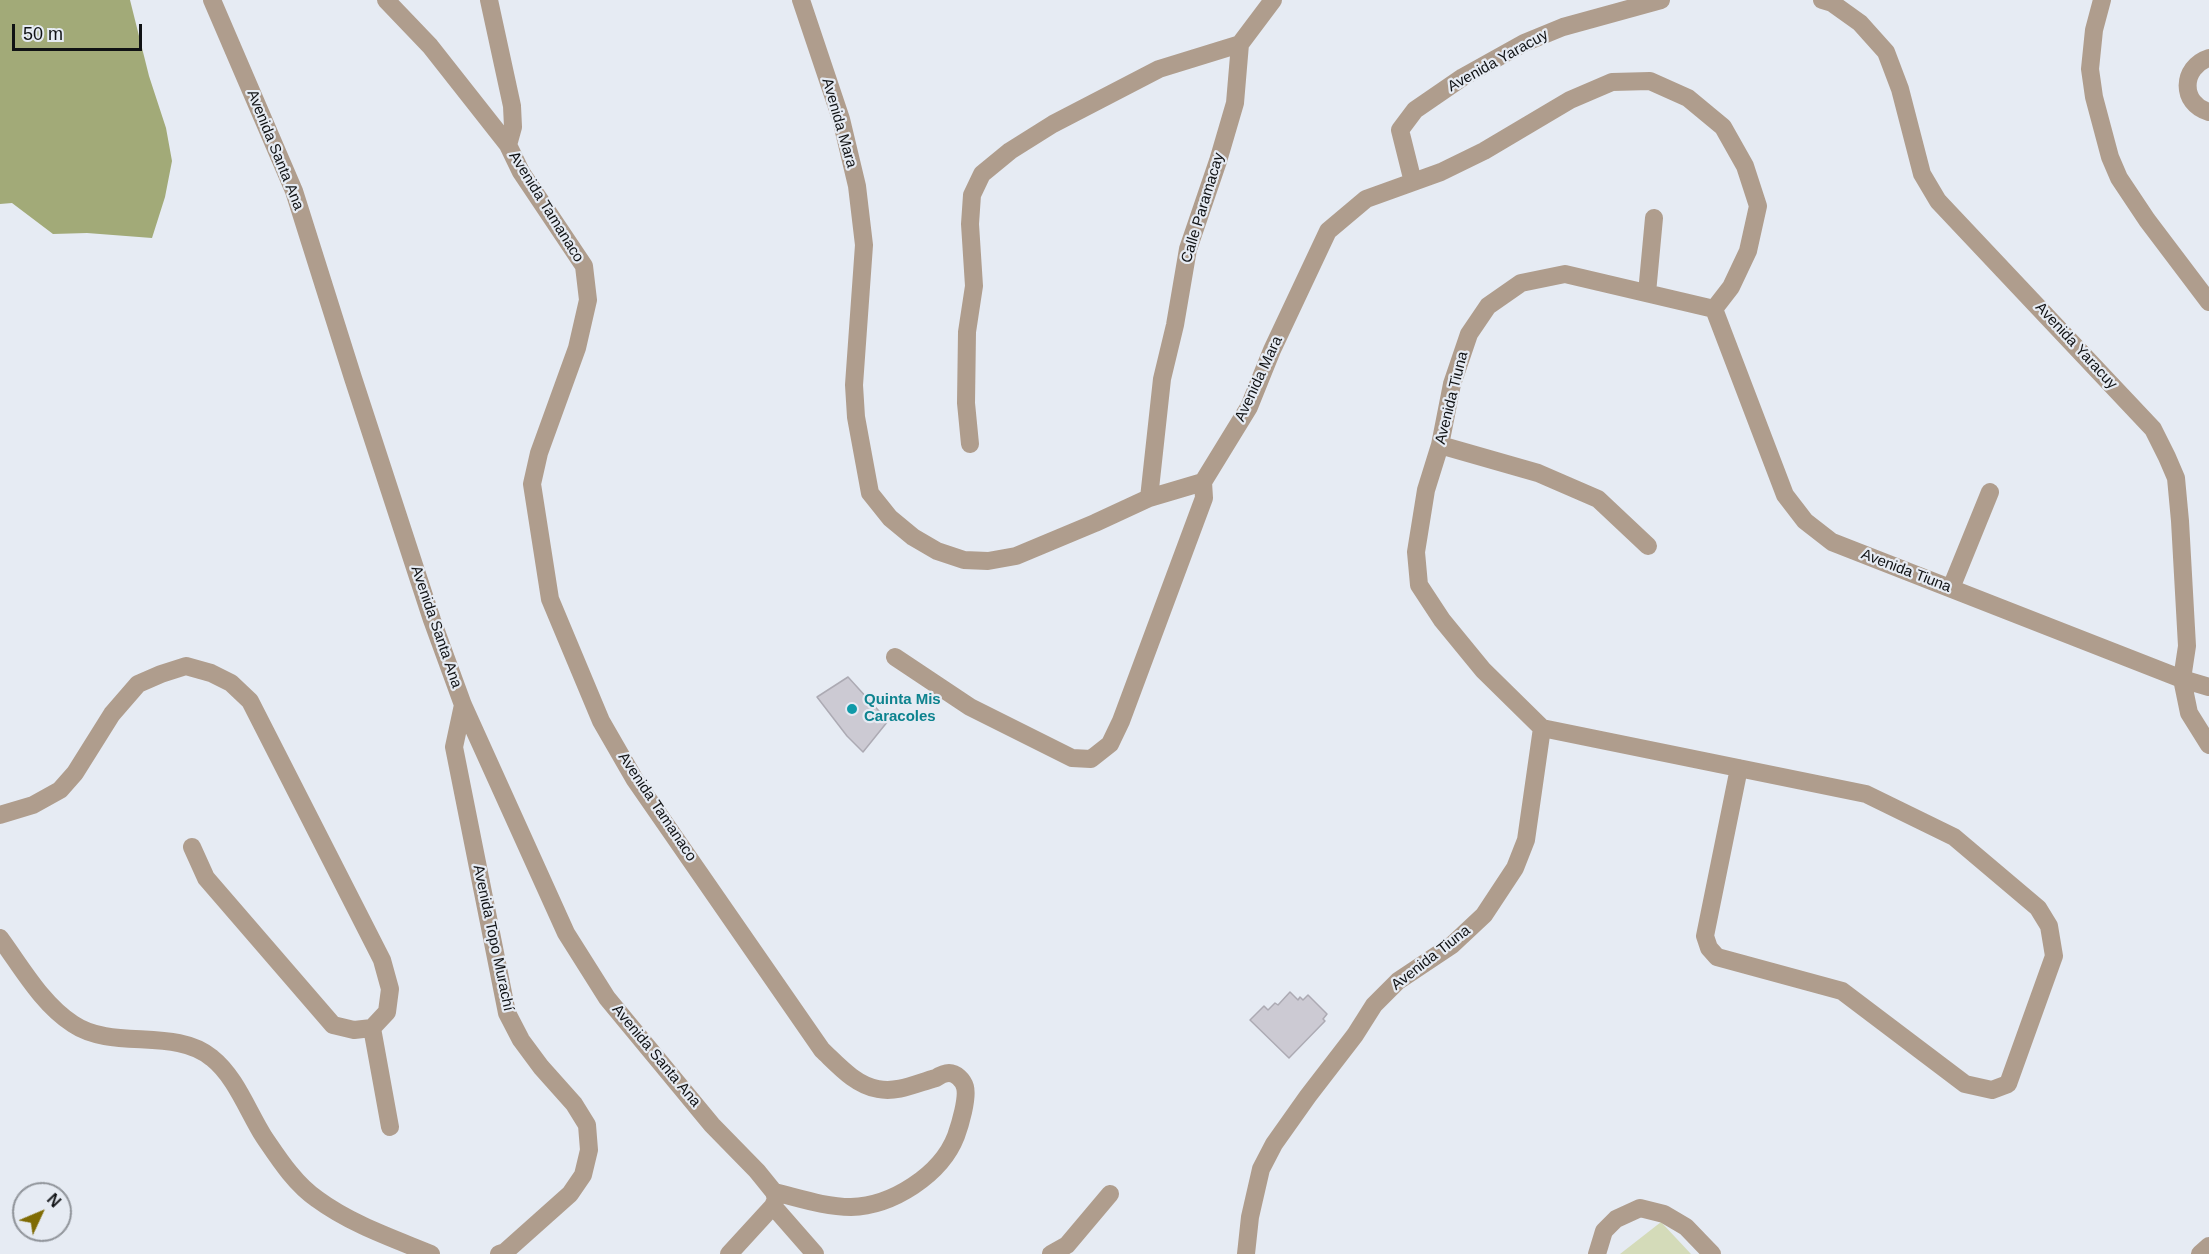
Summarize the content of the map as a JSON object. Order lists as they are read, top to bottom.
{
  "streets": {
    "street": [
      "Avenida Yaracuy",
      "Avenida Mara",
      "Avenida Santa Ana",
      "Avenida Tamanaco",
      "Calle Paramacay",
      "Avenida Tiuna",
      "Avenida Topo Murachí"
    ]
  },
  "crossings": [
    ["Avenida Yaracuy", "Avenida Mara"],
    ["Avenida Yaracuy", "Avenida Tiuna"],
    ["Avenida Mara", "Calle Paramacay"],
    ["Avenida Mara", "Avenida Tiuna"],
    ["Avenida Santa Ana", "Avenida Tamanaco"],
    ["Avenida Santa Ana", "Avenida Topo Murachí"]
  ],
  "places": ["Quinta Mis Caracoles"],
  "scale_bar": "50 m",
  "north": "top right"
}
